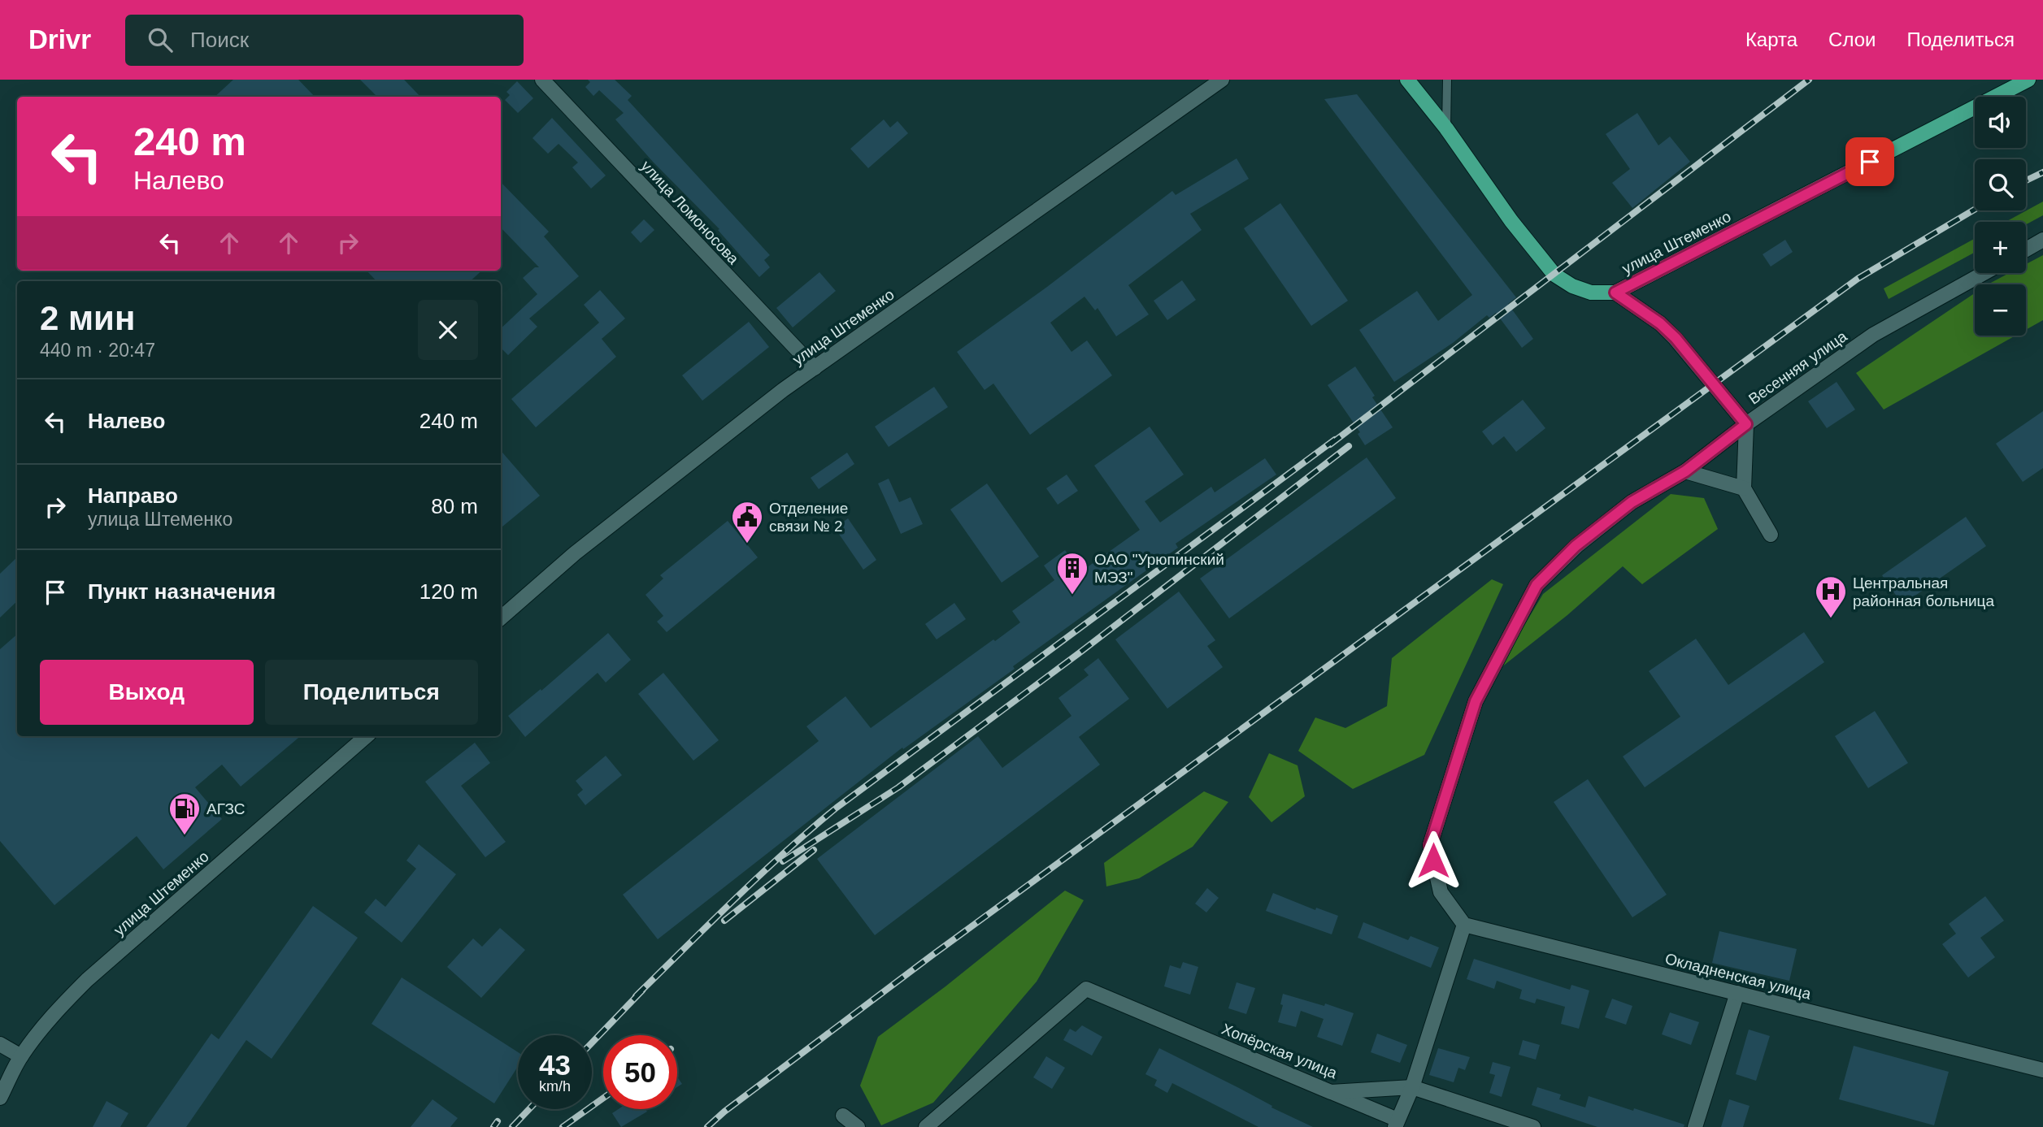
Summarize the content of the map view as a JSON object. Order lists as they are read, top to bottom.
{
  "streets": {
    "main road": [
      "улица Ломоносова",
      "улица Штеменко",
      "Весенняя улица",
      "Окладненская улица",
      "Хопёрская улица"
    ]
  },
  "crossings": [
    ["улица Ломоносова", "улица Штеменко"],
    ["Весенняя улица", "Окладненская улица"]
  ],
  "places": {
    "public building": ["Отделение связи № 2"],
    "building": ["ОАО \"Урюпинский МЭЗ\""],
    "hospital": ["Центральная районная больница"],
    "fuel station": ["АГЗС"]
  },
  "page": {
    "header": "Drivr",
    "search": "Поиск",
    "nav": ["Карта", "Слои", "Поделиться"],
    "map_buttons": ["+", "−"],
    "turn": ["240 m", "Налево"],
    "heading": ["2 мин", "440 m · 20:47"],
    "list": [
      {
        "name": "Налево",
        "value": "240 m"
      },
      {
        "name": "Направо",
        "note": "улица Штеменко",
        "value": "80 m"
      },
      {
        "name": "Пункт назначения",
        "value": "120 m"
      }
    ],
    "buttons": ["Выход", "Поделиться"],
    "speed": "43 km/h",
    "limit": "50"
  }
}
